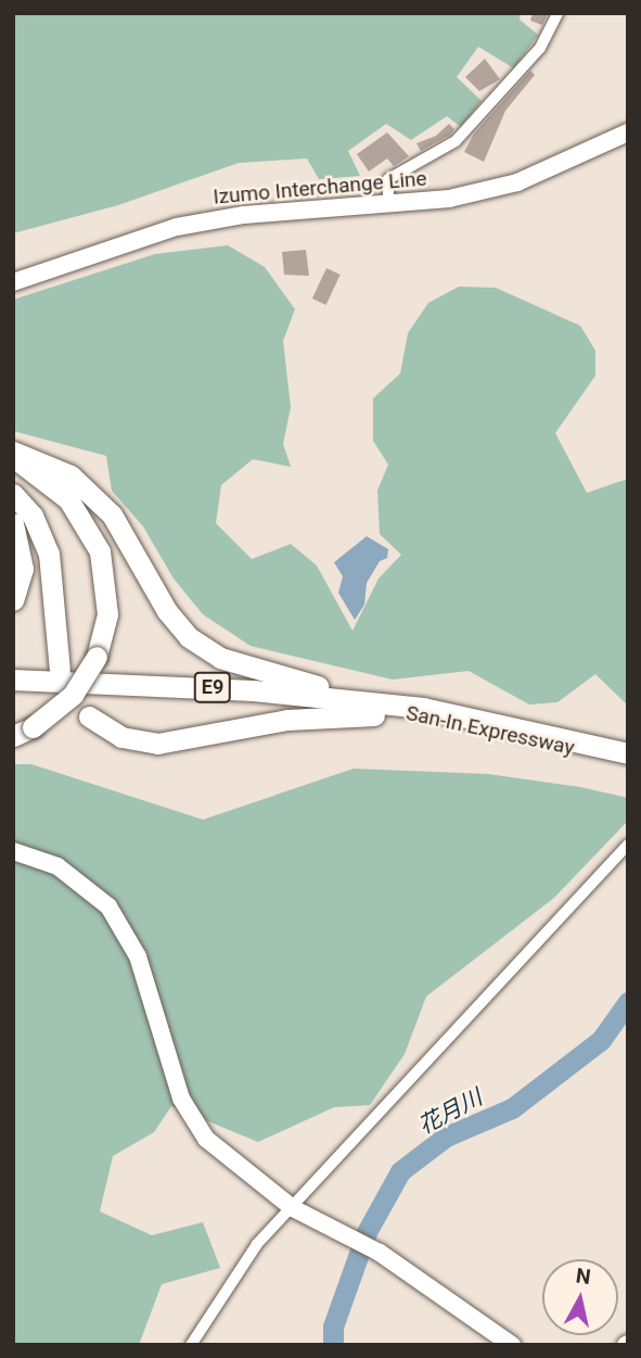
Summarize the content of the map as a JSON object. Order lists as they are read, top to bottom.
{
  "streets": {
    "highway": ["E9", "San-In Expressway"],
    "street": ["Izumo Interchange Line"]
  },
  "water": ["花月川"],
  "north": "top"
}
